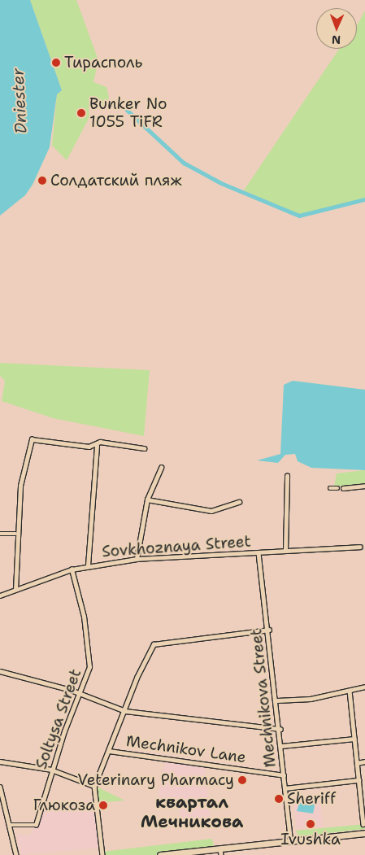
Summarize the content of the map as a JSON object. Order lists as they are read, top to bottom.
{
  "streets": {
    "street": [
      "Sovkhoznaya Street",
      "Mechnikova Street",
      "Soltysa Street",
      "Mechnikov Lane"
    ]
  },
  "crossings": [
    ["Sovkhoznaya Street", "Mechnikova Street"],
    ["Sovkhoznaya Street", "Soltysa Street"],
    ["Mechnikova Street", "Mechnikov Lane"]
  ],
  "districts": ["квартал Мечникова"],
  "water": ["Dniester"],
  "places": [
    "Тирасполь",
    "Bunker No 1055 TiFR",
    "Солдатский пляж",
    "Veterinary Pharmacy",
    "Sheriff",
    "Глюкоза",
    "Ivushka"
  ],
  "north": "bottom"
}
